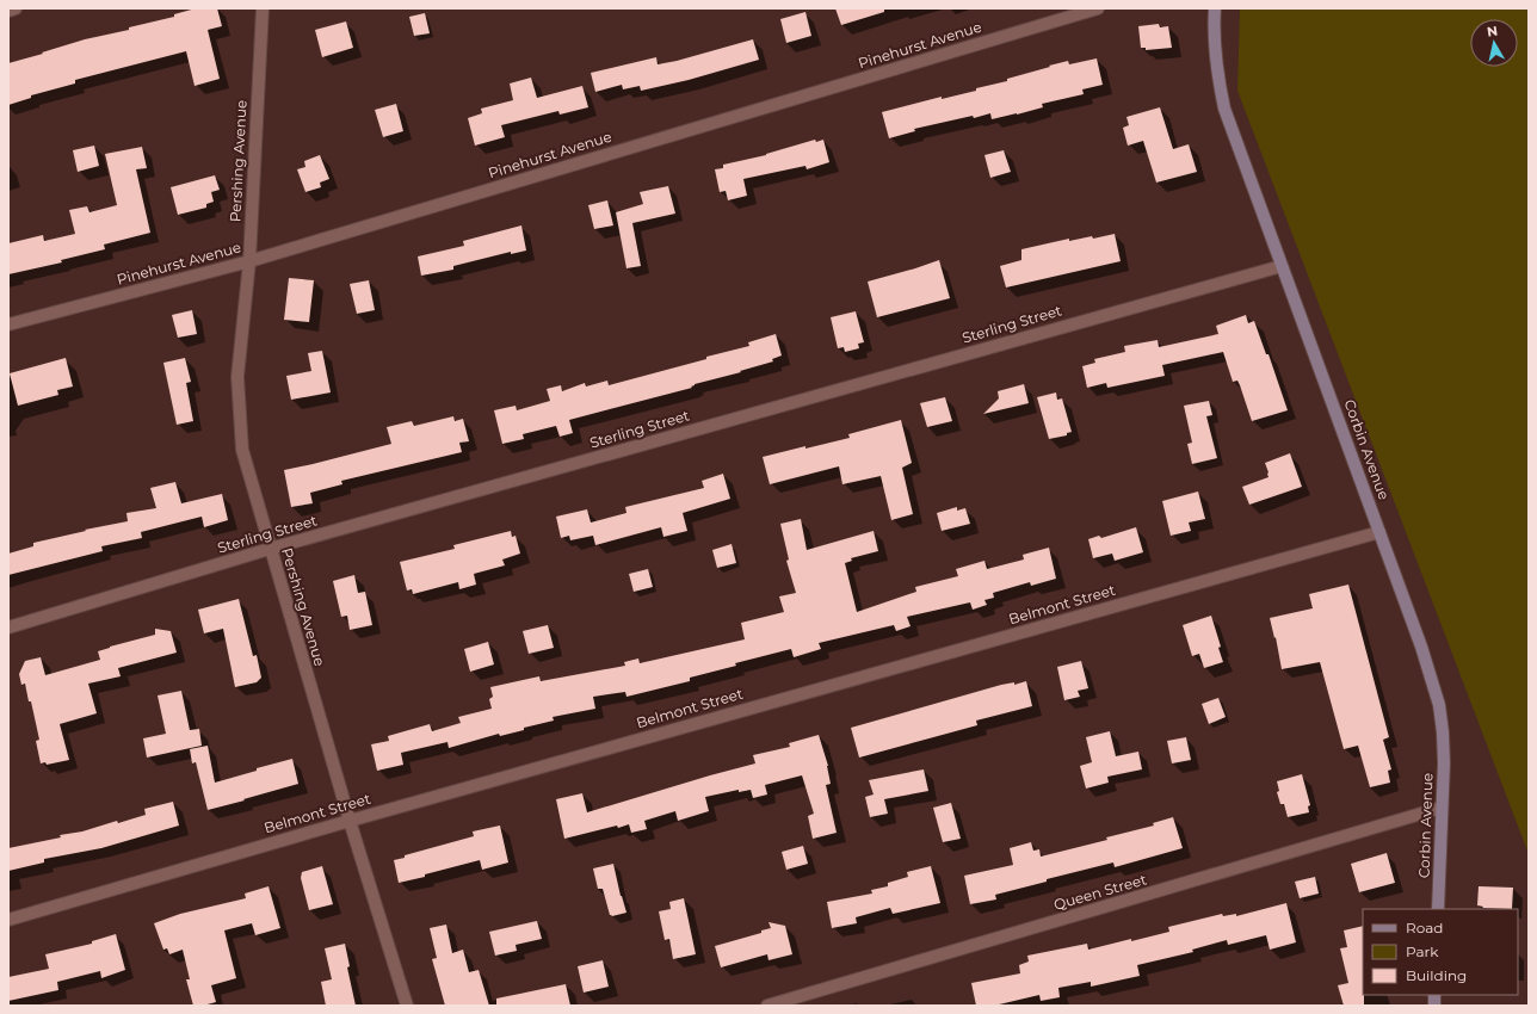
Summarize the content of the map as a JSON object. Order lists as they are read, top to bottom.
{
  "streets": {
    "main road": ["Corbin Avenue"],
    "street": [
      "Pinehurst Avenue",
      "Pershing Avenue",
      "Sterling Street",
      "Belmont Street",
      "Queen Street"
    ]
  },
  "crossings": [
    ["Pinehurst Avenue", "Pershing Avenue"],
    ["Pershing Avenue", "Sterling Street"],
    ["Pershing Avenue", "Belmont Street"],
    ["Sterling Street", "Corbin Avenue"],
    ["Corbin Avenue", "Belmont Street"],
    ["Corbin Avenue", "Queen Street"]
  ],
  "legend": ["Road", "Park", "Building"],
  "north": "top"
}
